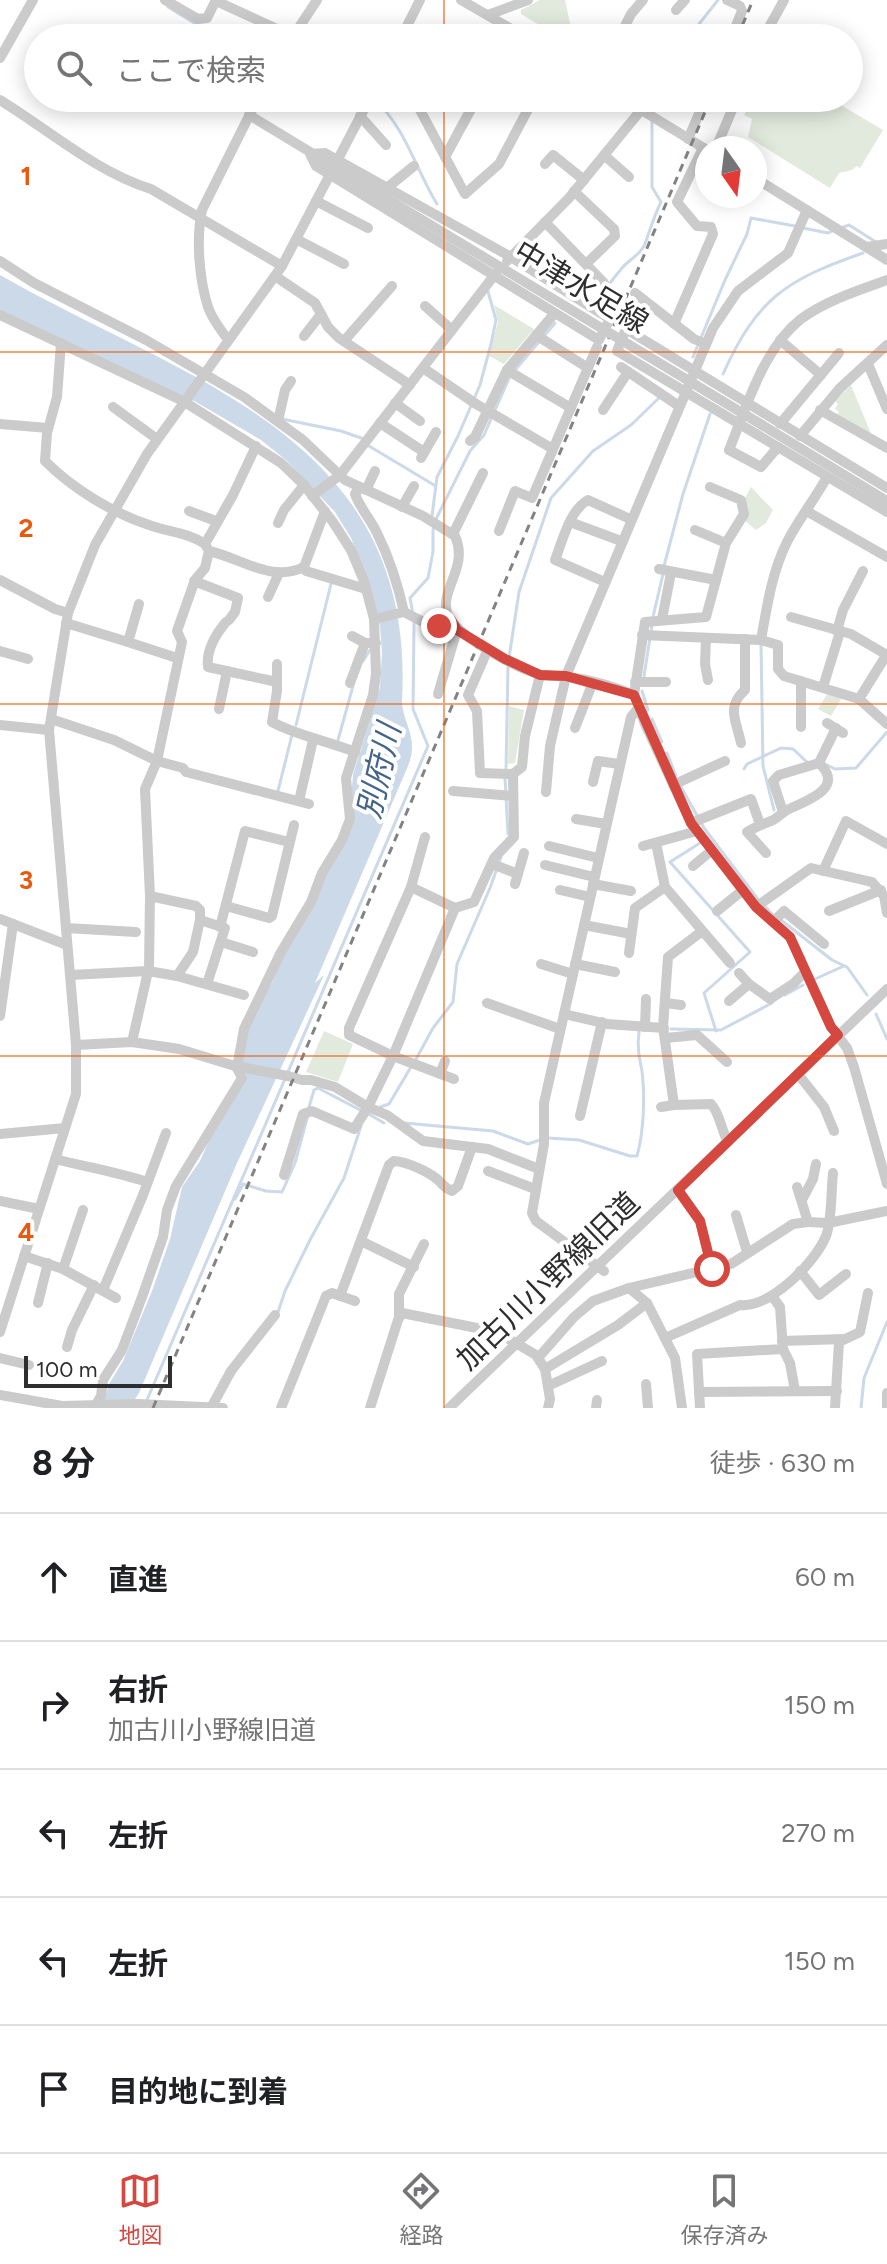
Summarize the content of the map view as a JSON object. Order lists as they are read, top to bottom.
{
  "streets": {
    "street": ["中津水足線", "加古川小野線旧道"]
  },
  "water": ["別府川"],
  "scale_bar": "100 m",
  "north": "bottom",
  "page": {
    "search": "ここで検索",
    "scale": "100 m",
    "heading": ["8 分", "徒歩 · 630 m"],
    "list": [
      ["直進", "60 m"],
      ["右折", "加古川小野線旧道", "150 m"],
      ["左折", "270 m"],
      ["左折", "150 m"],
      "目的地に到着"
    ],
    "nav": ["地図", "経路", "保存済み"]
  },
  "grid": {
    "rows": [
      "1",
      "2",
      "3",
      "4"
    ]
  }
}
